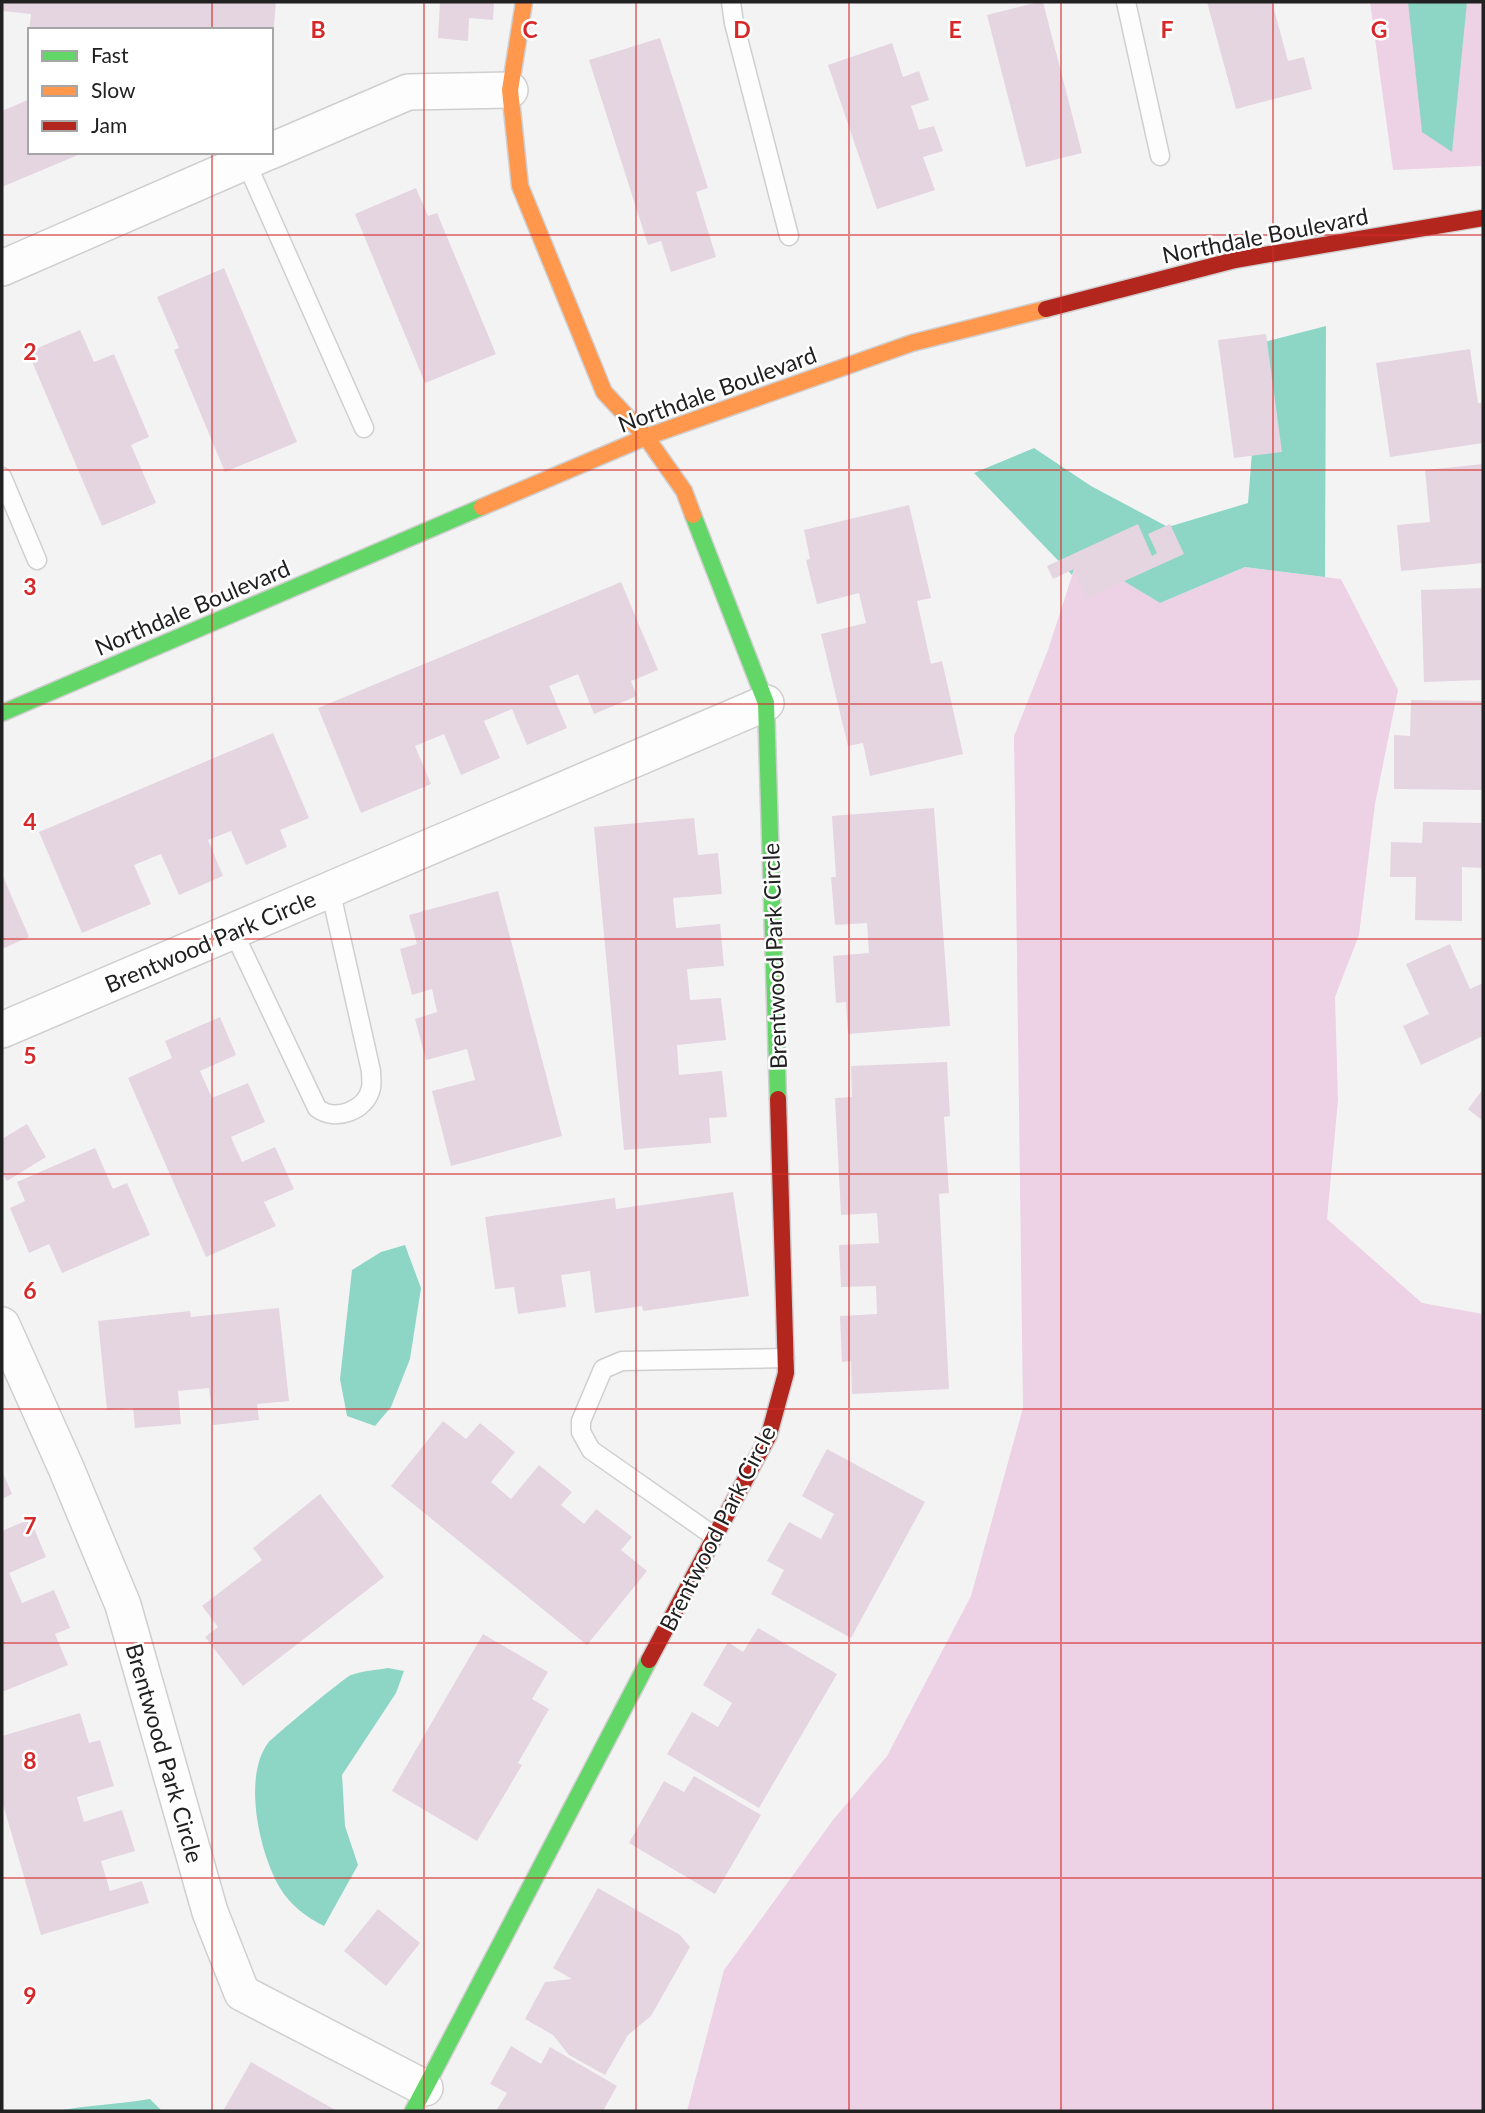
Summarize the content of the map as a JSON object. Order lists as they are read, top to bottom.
{
  "streets": {
    "street": ["Northdale Boulevard", "Brentwood Park Circle"]
  },
  "crossings": [
    ["Northdale Boulevard", "Brentwood Park Circle"]
  ],
  "legend": ["Fast", "Slow", "Jam"],
  "grid": {
    "columns": [
      "B",
      "C",
      "D",
      "E",
      "F",
      "G"
    ],
    "rows": [
      "2",
      "3",
      "4",
      "5",
      "6",
      "7",
      "8",
      "9"
    ]
  }
}
